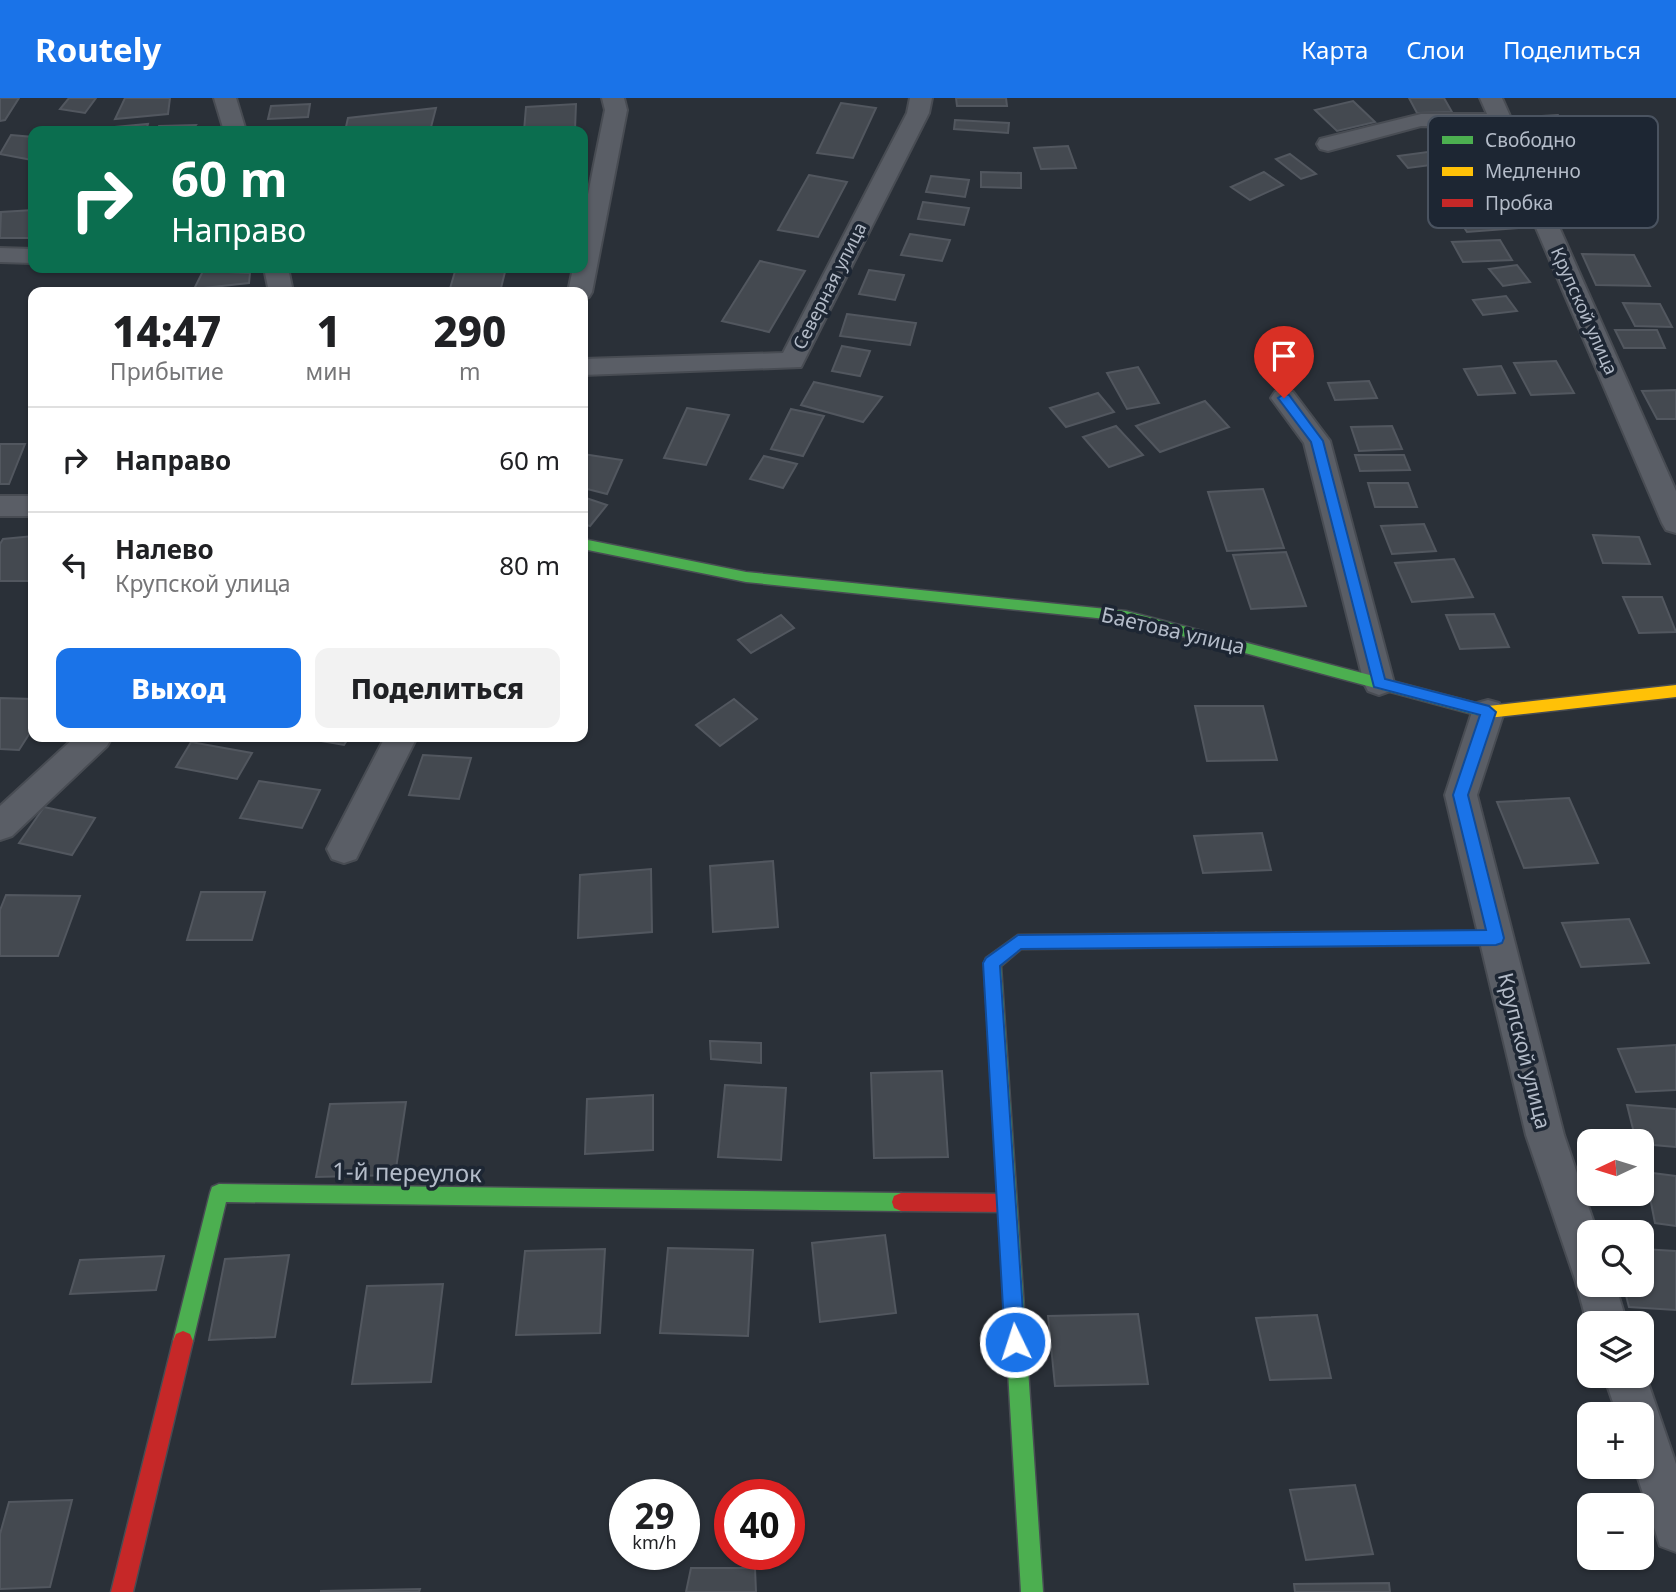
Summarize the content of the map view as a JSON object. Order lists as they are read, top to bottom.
{
  "streets": {
    "street": [
      "Северная улица",
      "Крупской улица",
      "Баетова улица",
      "1-й переулок"
    ]
  },
  "crossings": [
    ["Крупской улица", "Баетова улица"]
  ],
  "legend": ["Свободно", "Медленно", "Пробка"],
  "north": "left",
  "page": {
    "header": "Routely",
    "nav": ["Карта", "Слои", "Поделиться"],
    "turn": ["60 m", "Направо"],
    "eta": [
      "14:47",
      "Прибытие",
      "1",
      "мин",
      "290",
      "m"
    ],
    "list": [
      {
        "name": "Направо",
        "value": "60 m"
      },
      {
        "name": "Налево",
        "note": "Крупской улица",
        "value": "80 m"
      }
    ],
    "buttons": ["Выход", "Поделиться"],
    "map_buttons": ["+", "−"],
    "speed": "29 km/h",
    "limit": "40"
  }
}
